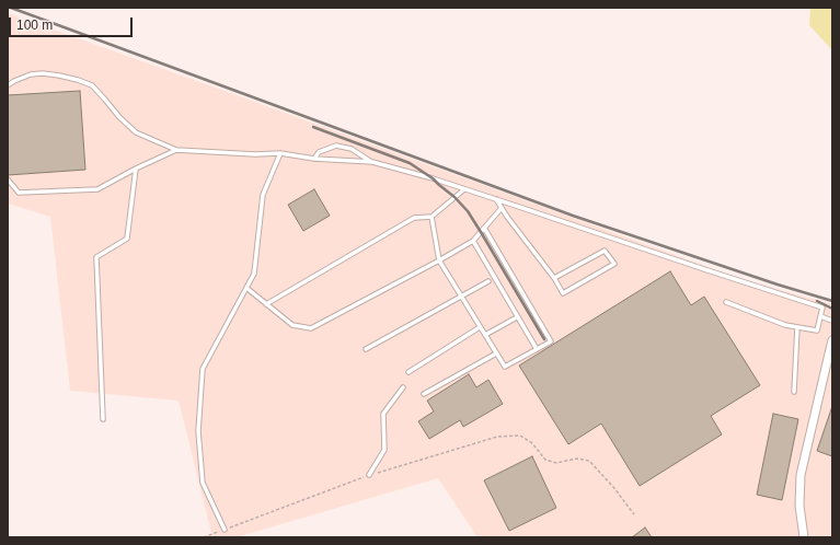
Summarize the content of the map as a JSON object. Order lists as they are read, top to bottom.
{
  "scale_bar": "100 m"
}
